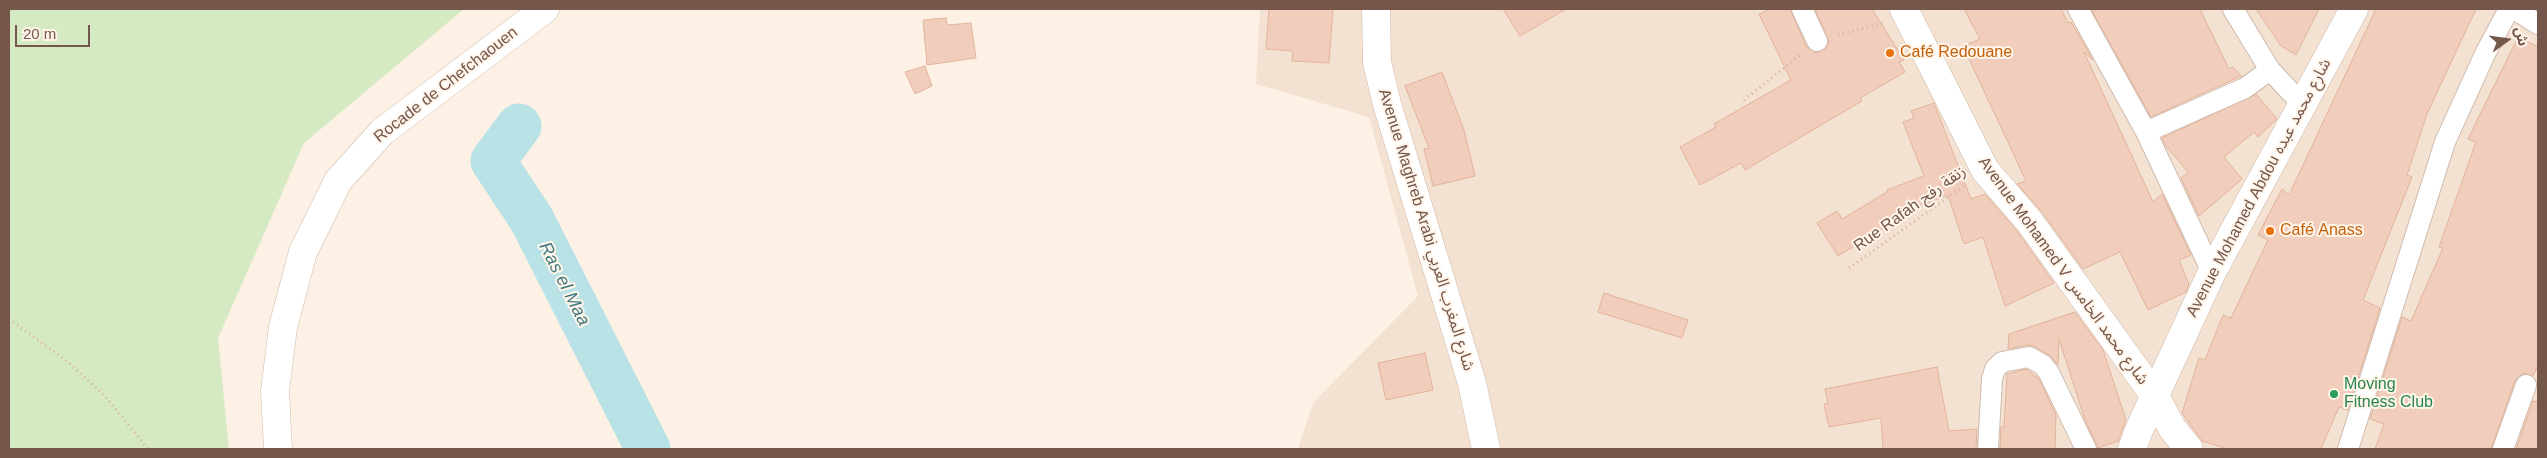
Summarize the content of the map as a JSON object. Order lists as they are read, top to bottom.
{
  "streets": {
    "street": [
      "Rocade de Chefchaouen",
      "Avenue Mohamed Abdou شارع محمد عبده",
      "Avenue Maghreb Arabi شارع المغرب العربي",
      "Avenue Mohamed V شارع محمد الخامس"
    ],
    "path": ["Rue Rafah زنقة رفح"]
  },
  "crossings": [
    ["Avenue Mohamed Abdou شارع محمد عبده", "Avenue Mohamed V شارع محمد الخامس"],
    ["Rue Rafah زنقة رفح", "Avenue Mohamed V شارع محمد الخامس"]
  ],
  "water": ["Ras el Maa"],
  "places": ["Café Redouane", "Café Anass", "Moving Fitness Club"],
  "scale_bar": "20 m",
  "north": "right"
}
